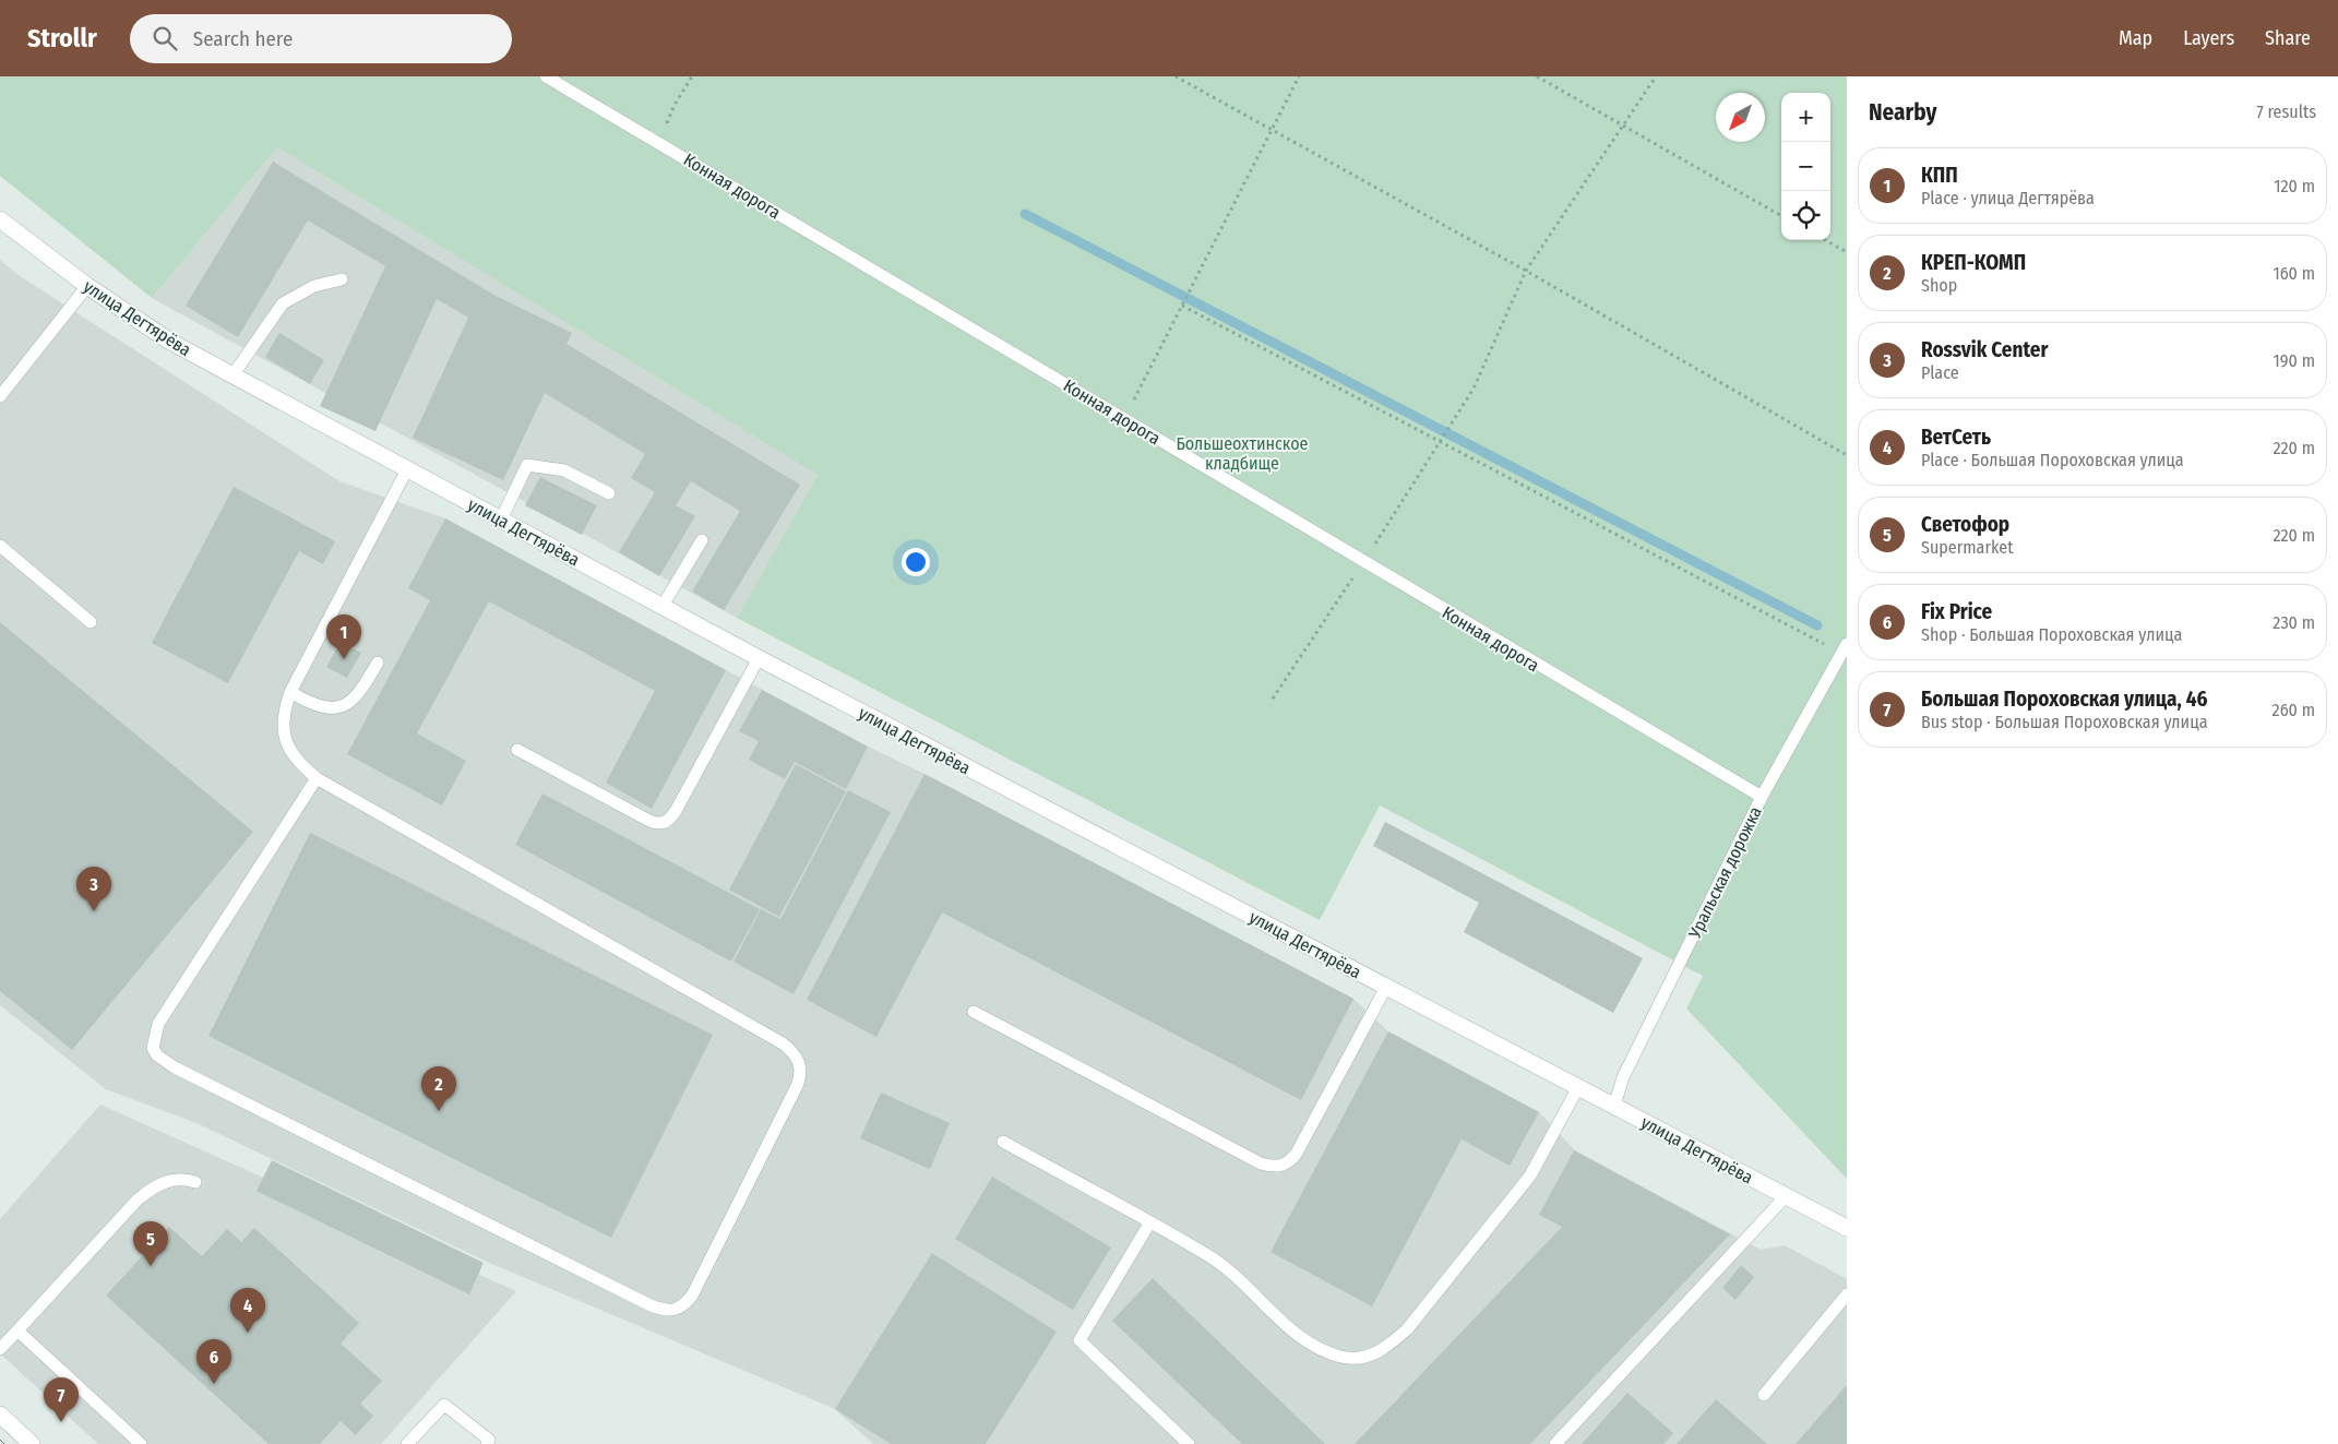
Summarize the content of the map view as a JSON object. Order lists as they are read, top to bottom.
{
  "streets": {
    "street": ["улица Дегтярёва"],
    "lane": ["Конная дорога", "Уральская дорожка"]
  },
  "crossings": [
    ["Конная дорога", "Уральская дорожка"],
    ["улица Дегтярёва", "Уральская дорожка"]
  ],
  "parks": ["Большеохтинское кладбище"],
  "north": "bottom left",
  "page": {
    "header": "Strollr",
    "search": "Search here",
    "nav": ["Map", "Layers", "Share"],
    "heading": ["Nearby", "7 results"],
    "map_buttons": ["+", "−"],
    "list": [
      {
        "mark": "1",
        "name": "КПП",
        "note": "Place · улица Дегтярёва",
        "value": "120 m"
      },
      {
        "mark": "2",
        "name": "КРЕП-КОМП",
        "note": "Shop",
        "value": "160 m"
      },
      {
        "mark": "3",
        "name": "Rossvik Center",
        "note": "Place",
        "value": "190 m"
      },
      {
        "mark": "4",
        "name": "ВетСеть",
        "note": "Place · Большая Пороховская улица",
        "value": "220 m"
      },
      {
        "mark": "5",
        "name": "Светофор",
        "note": "Supermarket",
        "value": "220 m"
      },
      {
        "mark": "6",
        "name": "Fix Price",
        "note": "Shop · Большая Пороховская улица",
        "value": "230 m"
      },
      {
        "mark": "7",
        "name": "Большая Пороховская улица, 46",
        "note": "Bus stop · Большая Пороховская улица",
        "value": "260 m"
      }
    ],
    "pins": [
      "1",
      "3",
      "2",
      "5",
      "4",
      "6",
      "7"
    ]
  }
}
